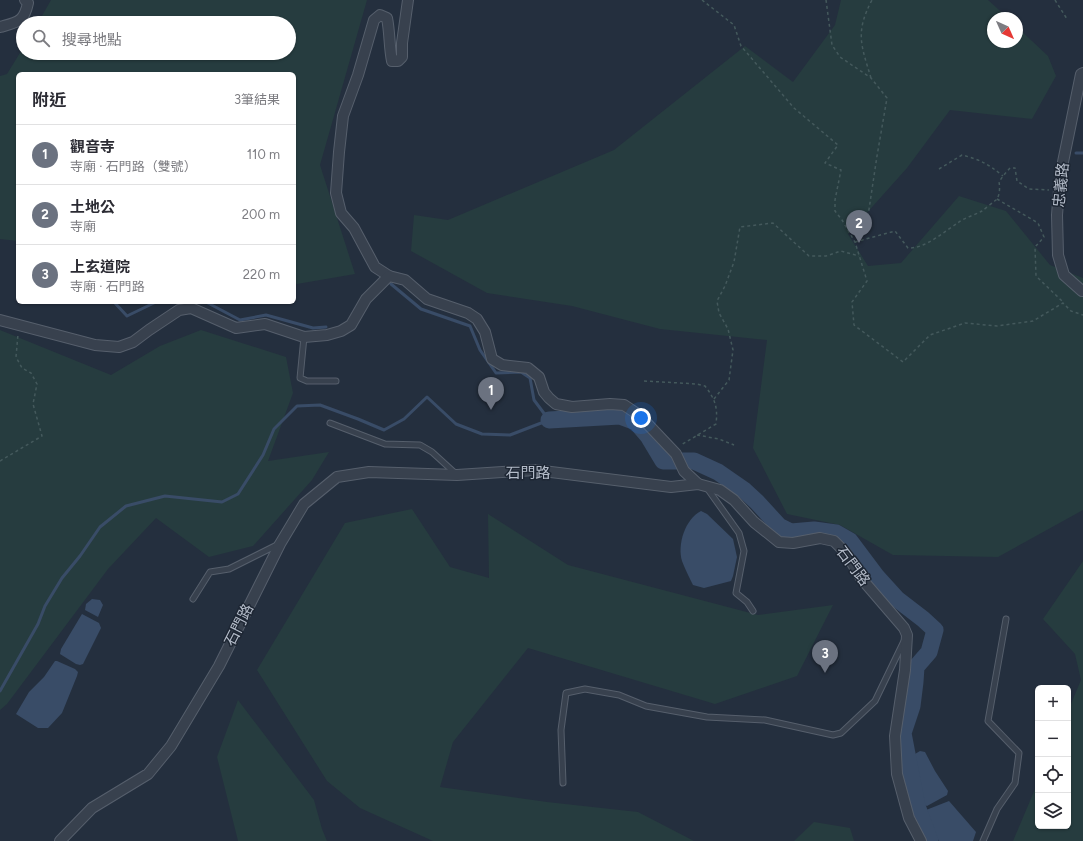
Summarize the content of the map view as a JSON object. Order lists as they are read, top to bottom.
{
  "streets": {
    "street": ["忠義路", "石門路"]
  },
  "north": "bottom right",
  "page": {
    "search": "搜尋地點",
    "heading": ["附近", "3筆結果"],
    "list": [
      {
        "mark": "1",
        "name": "觀音寺",
        "note": "寺廟 · 石門路（雙號）",
        "value": "110 m"
      },
      {
        "mark": "2",
        "name": "土地公",
        "note": "寺廟",
        "value": "200 m"
      },
      {
        "mark": "3",
        "name": "上玄道院",
        "note": "寺廟 · 石門路",
        "value": "220 m"
      }
    ],
    "pins": ["2", "1", "3"],
    "map_buttons": ["+", "−"]
  }
}
